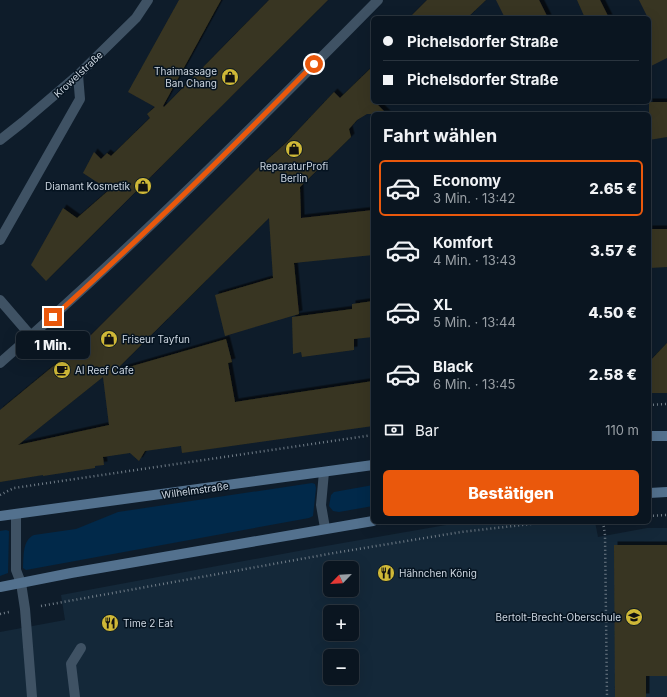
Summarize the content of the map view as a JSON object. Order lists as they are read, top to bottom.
{
  "streets": {
    "main road": ["Wilhelmstraße"],
    "street": ["Krowelstraße"]
  },
  "places": {
    "shop": [
      "Thaimassage Ban Chang",
      "ReparaturProfi Berlin",
      "Diamant Kosmetik",
      "Friseur Tayfun"
    ],
    "cafe": ["Al Reef Cafe"],
    "restaurant": ["Hähnchen König", "Time 2 Eat"],
    "school or university": ["Bertolt-Brecht-Oberschule"]
  },
  "north": "bottom left",
  "page": {
    "banner": ["Pichelsdorfer Straße", "Pichelsdorfer Straße"],
    "heading": "Fahrt wählen",
    "list": [
      {
        "name": "Economy",
        "note": "3 Min. · 13:42",
        "value": "2.65 €"
      },
      {
        "name": "Komfort",
        "note": "4 Min. · 13:43",
        "value": "3.57 €"
      },
      {
        "name": "XL",
        "note": "5 Min. · 13:44",
        "value": "4.50 €"
      },
      {
        "name": "Black",
        "note": "6 Min. · 13:45",
        "value": "2.58 €"
      }
    ],
    "bubble": "1 Min.",
    "pay": ["Bar", "110 m"],
    "buttons": "Bestätigen",
    "map_buttons": ["+", "−"]
  }
}
